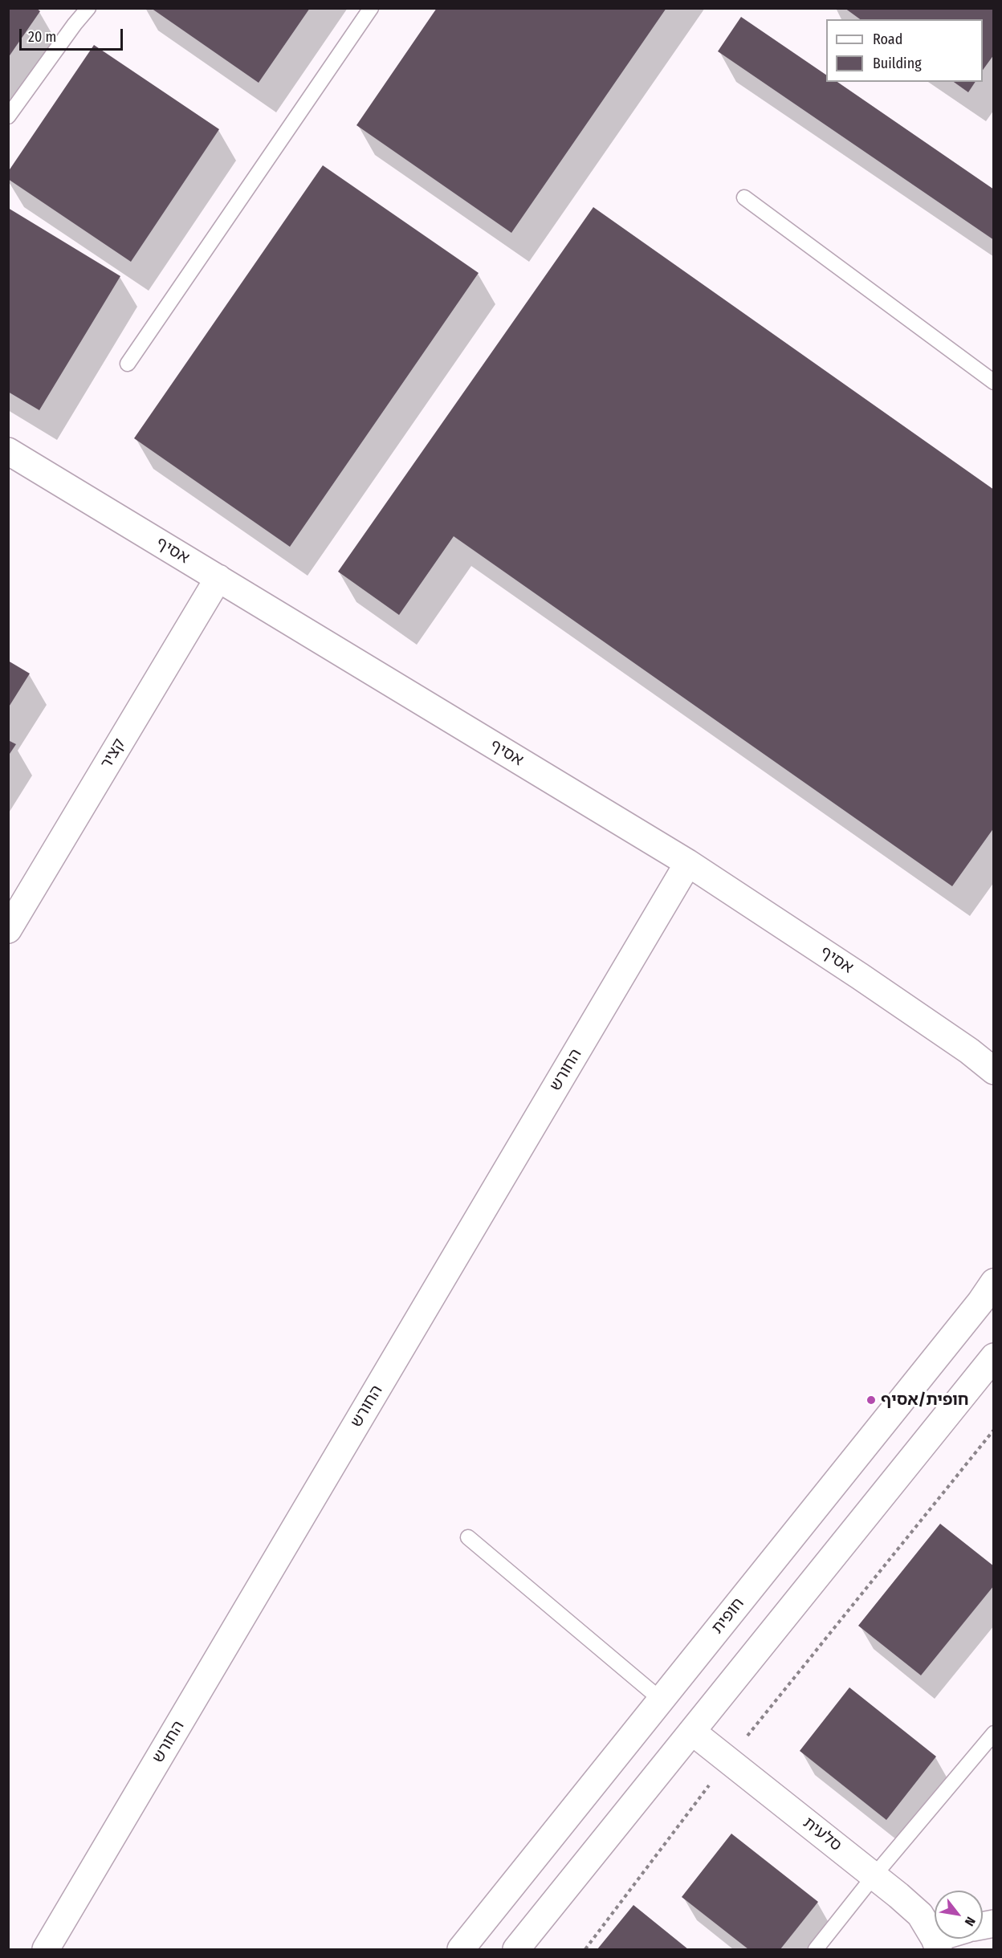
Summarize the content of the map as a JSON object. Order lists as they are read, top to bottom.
{
  "streets": {
    "street": [
      "אסיף",
      "קציר",
      "החורש",
      "חופית",
      "סלעית"
    ]
  },
  "crossings": [
    ["אסיף", "קציר"],
    ["אסיף", "החורש"]
  ],
  "places": ["חופית/אסיף"],
  "legend": ["Road", "Building"],
  "scale_bar": "20 m",
  "north": "bottom right"
}
